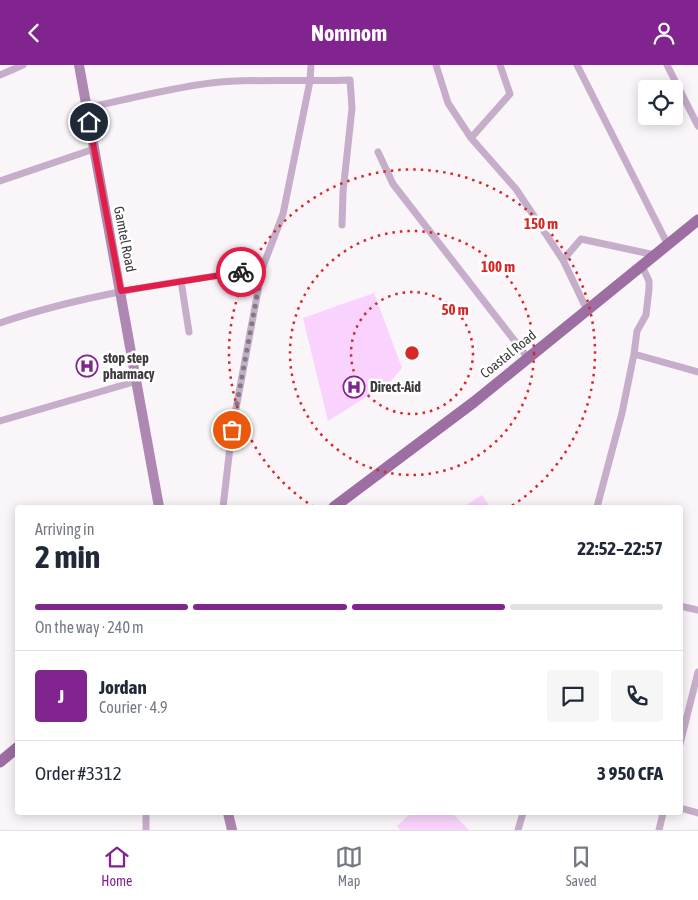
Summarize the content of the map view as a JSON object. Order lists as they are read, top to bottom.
{
  "streets": {
    "main road": ["Coastal Road"],
    "street": ["Gamtel Road"]
  },
  "places": {
    "hospital": ["stop step pharmacy", "Direct-Aid"]
  },
  "page": {
    "header": "Nomnom",
    "heading": ["2 min", "Arriving in", "22:52–22:57"],
    "panel": [
      "Jordan",
      "Courier · 4.9",
      "Order #3312",
      "3 950 CFA"
    ],
    "bar": "On the way · 240 m",
    "round": "J",
    "tabs": ["Home", "Map", "Saved"]
  },
  "rings": ["150 m", "100 m", "50 m"]
}
